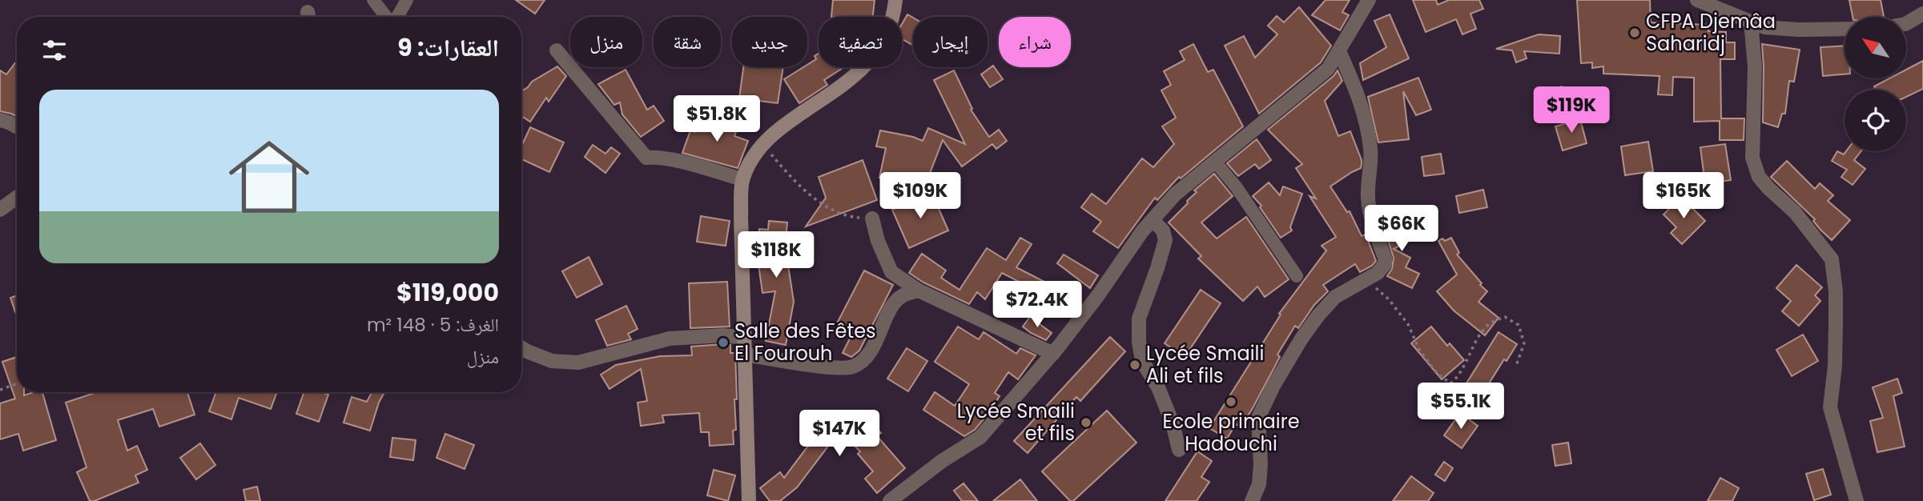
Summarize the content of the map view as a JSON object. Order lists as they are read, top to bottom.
{
  "places": [
    "CFPA Djemâa Saharidj",
    "Salle des Fêtes El Fourouh",
    "Lycée Smaili Ali et fils",
    "Ecole primaire Hadouchi",
    "Lycée Smaili et fils"
  ],
  "north": "top left",
  "page": {
    "chip": [
      "شراء",
      "إيجار",
      "تصفية",
      "جديد",
      "شقة",
      "منزل"
    ],
    "heading": "العقارات: 9",
    "list": [
      {
        "name": "$119,000",
        "note": "الغرف: 5 · 148 m² · منزل"
      }
    ],
    "price": [
      "$119K",
      "$51.8K",
      "$109K",
      "$165K",
      "$66K",
      "$118K",
      "$72.4K",
      "$55.1K",
      "$147K"
    ]
  }
}
